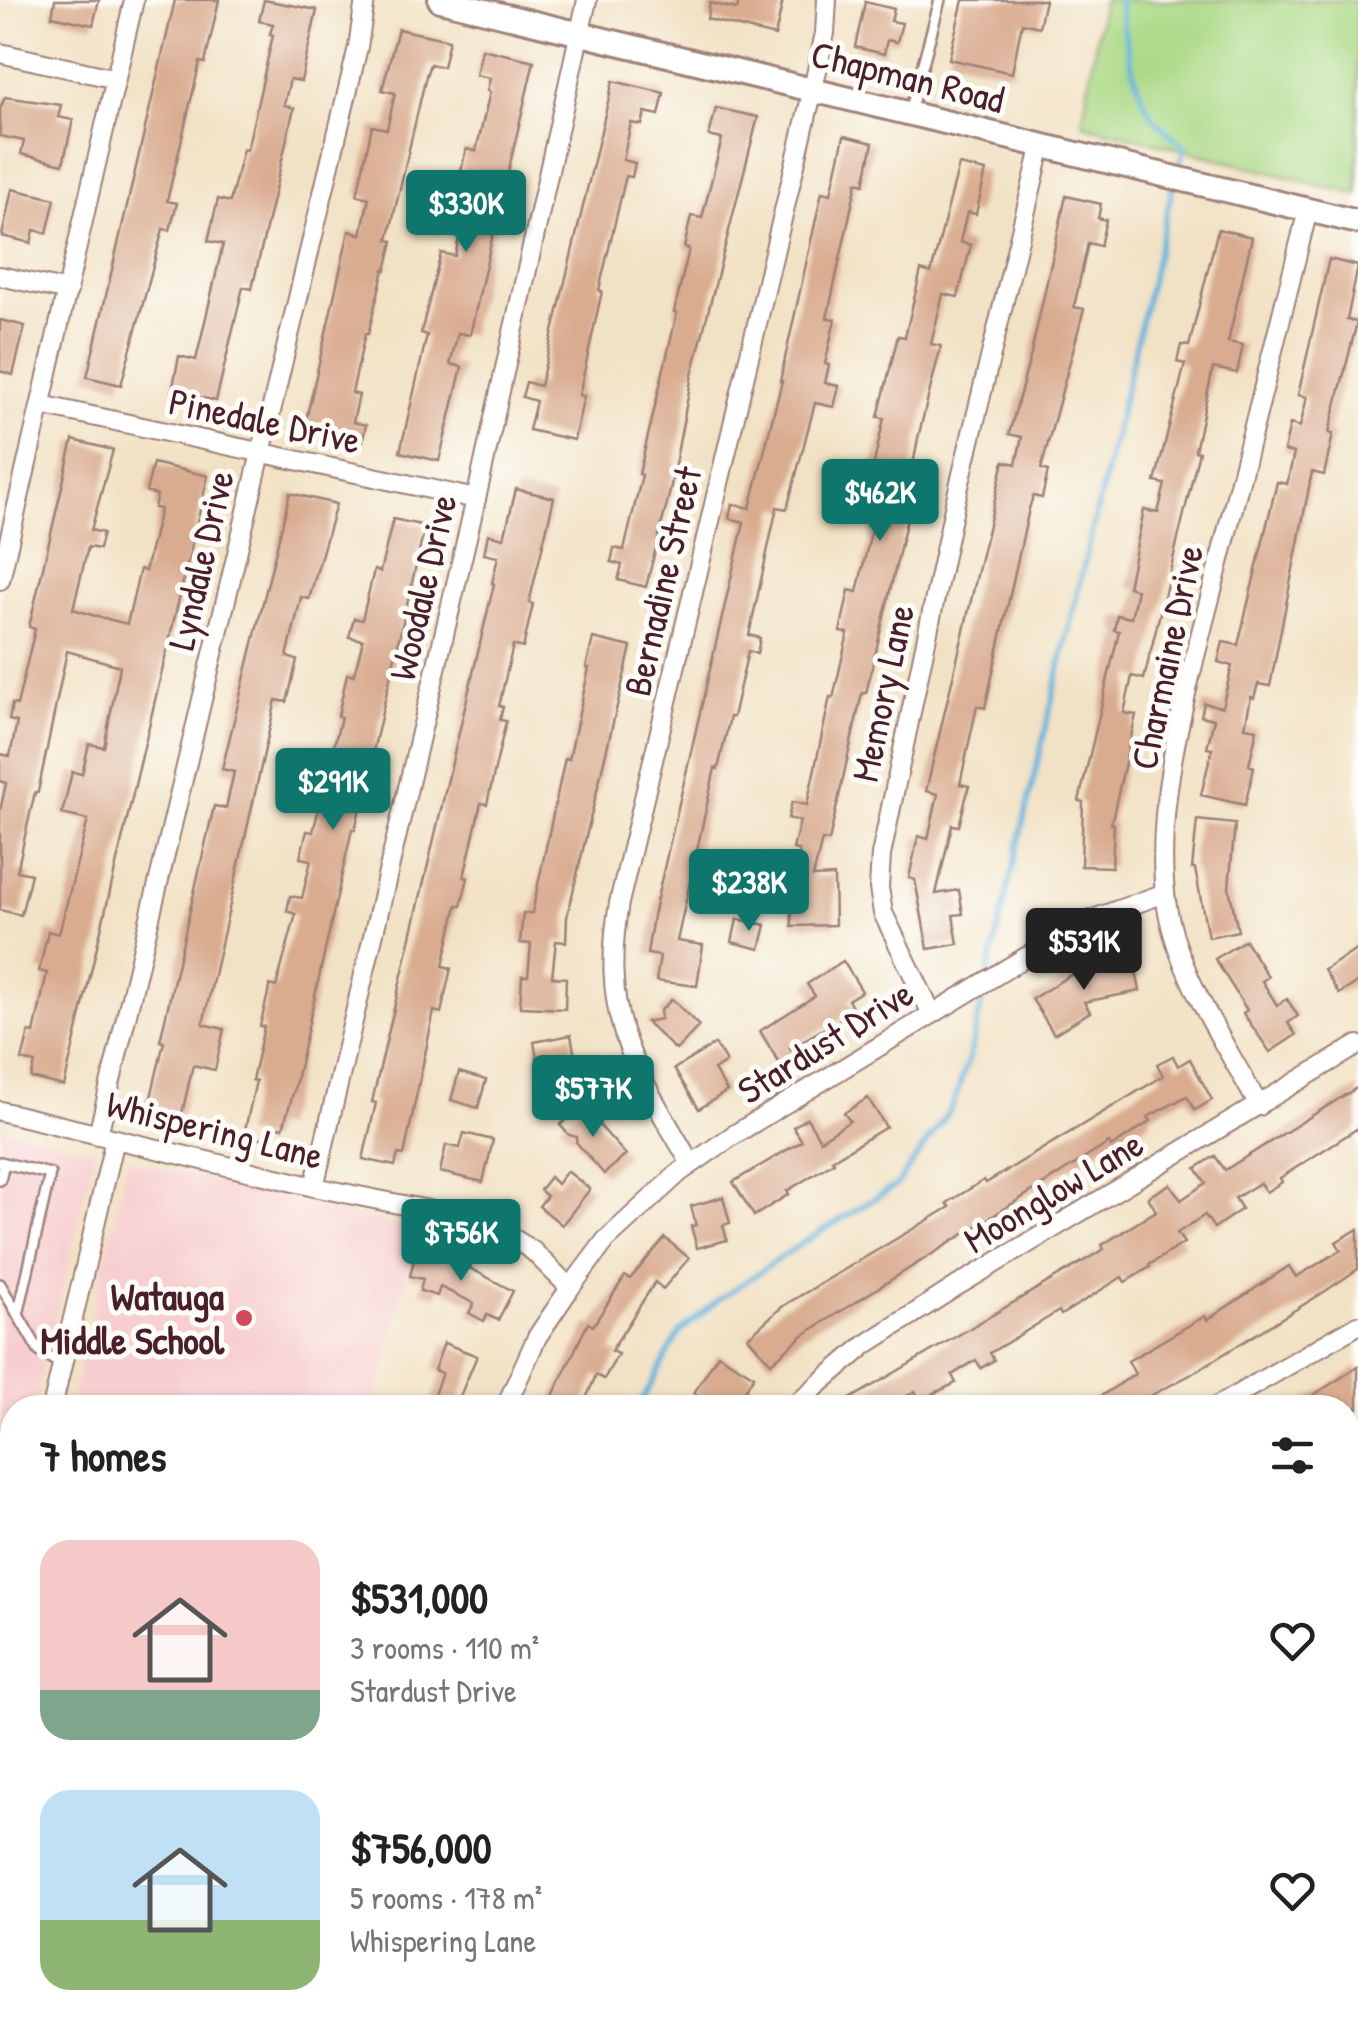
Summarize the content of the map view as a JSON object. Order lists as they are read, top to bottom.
{
  "streets": {
    "street": [
      "Chapman Road",
      "Pinedale Drive",
      "Lyndale Drive",
      "Bernadine Street",
      "Woodale Drive",
      "Charmaine Drive",
      "Memory Lane",
      "Stardust Drive",
      "Whispering Lane",
      "Moonglow Lane"
    ]
  },
  "crossings": [
    ["Chapman Road", "Bernadine Street"],
    ["Chapman Road", "Woodale Drive"],
    ["Chapman Road", "Charmaine Drive"],
    ["Chapman Road", "Memory Lane"],
    ["Pinedale Drive", "Lyndale Drive"],
    ["Pinedale Drive", "Woodale Drive"],
    ["Lyndale Drive", "Whispering Lane"],
    ["Bernadine Street", "Stardust Drive"],
    ["Woodale Drive", "Whispering Lane"],
    ["Charmaine Drive", "Stardust Drive"],
    ["Charmaine Drive", "Moonglow Lane"],
    ["Memory Lane", "Stardust Drive"],
    ["Stardust Drive", "Whispering Lane"]
  ],
  "places": ["Watauga Middle School"],
  "page": {
    "price": [
      "$330K",
      "$462K",
      "$291K",
      "$238K",
      "$531K",
      "$577K",
      "$756K"
    ],
    "heading": "7 homes",
    "list": [
      {
        "name": "$531,000",
        "note": "3 rooms · 110 m² · Stardust Drive"
      },
      {
        "name": "$756,000",
        "note": "5 rooms · 178 m² · Whispering Lane"
      }
    ]
  }
}
